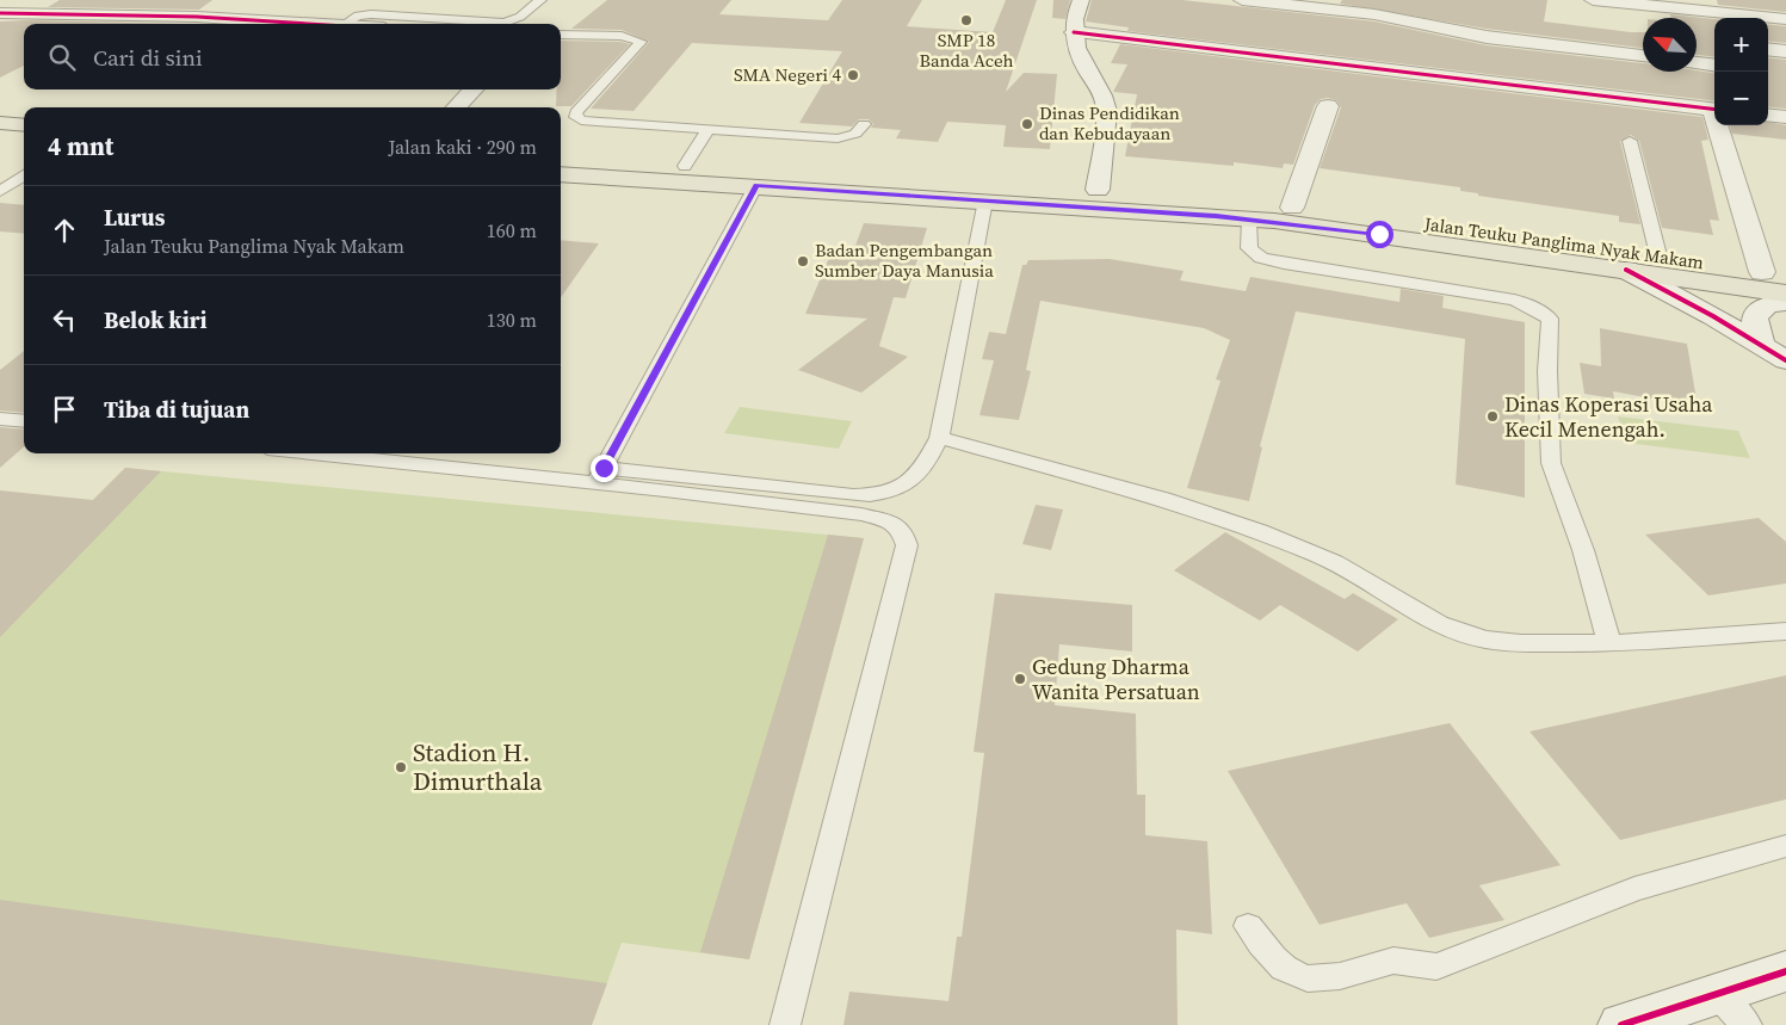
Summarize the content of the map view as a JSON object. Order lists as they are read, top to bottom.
{
  "streets": {
    "main road": ["Jalan Teuku Panglima Nyak Makam"]
  },
  "places": [
    "SMP 18 Banda Aceh",
    "SMA Negeri 4",
    "Dinas Pendidikan dan Kebudayaan",
    "Badan Pengembangan Sumber Daya Manusia",
    "Dinas Koperasi Usaha Kecil Menengah.",
    "Gedung Dharma Wanita Persatuan",
    "Stadion H. Dimurthala"
  ],
  "north": "top left",
  "page": {
    "map_buttons": ["+", "−"],
    "search": "Cari di sini",
    "heading": ["4 mnt", "Jalan kaki · 290 m"],
    "list": [
      ["Lurus", "Jalan Teuku Panglima Nyak Makam", "160 m"],
      ["Belok kiri", "130 m"],
      "Tiba di tujuan"
    ]
  }
}
